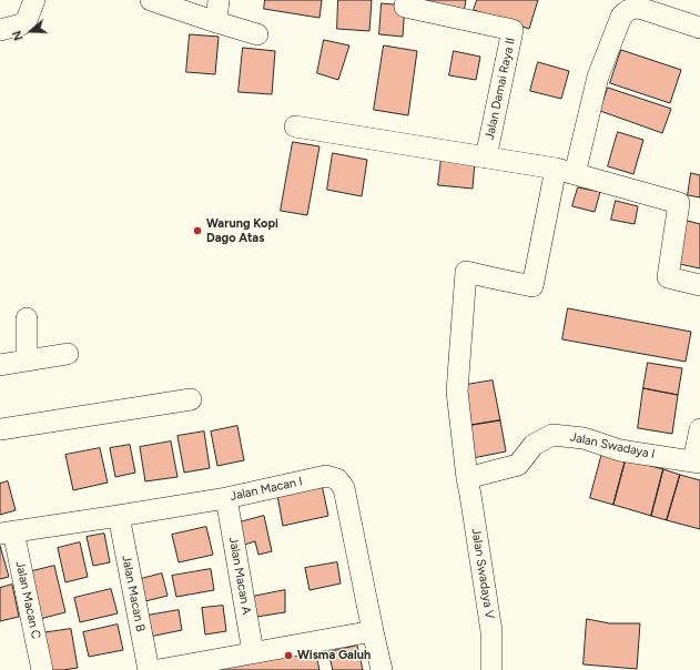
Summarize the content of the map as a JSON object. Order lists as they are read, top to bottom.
{
  "streets": {
    "street": [
      "Jalan Damai Raya II",
      "Jalan Swadaya I",
      "Jalan Macan I",
      "Jalan Swadaya V",
      "Jalan Macan A",
      "Jalan Macan B",
      "Jalan Macan C"
    ]
  },
  "crossings": [
    ["Jalan Swadaya I", "Jalan Swadaya V"],
    ["Jalan Macan I", "Jalan Macan A"],
    ["Jalan Macan I", "Jalan Macan B"],
    ["Jalan Macan I", "Jalan Macan C"]
  ],
  "places": ["Warung Kopi Dago Atas", "Wisma Galuh"],
  "north": "left"
}
